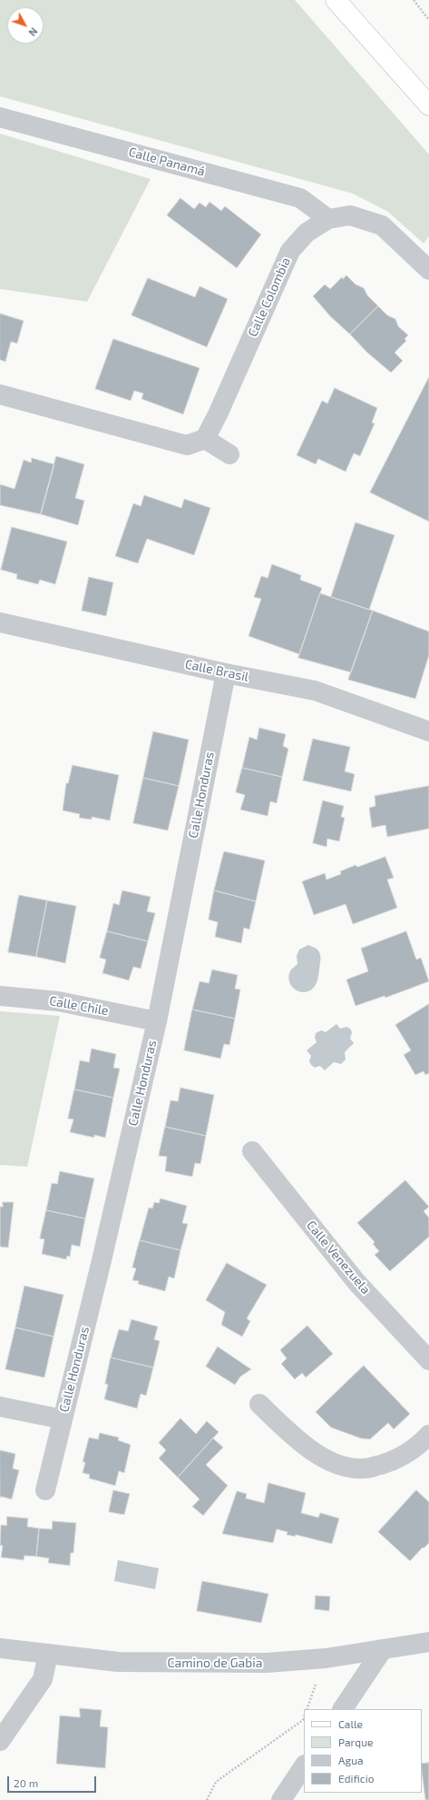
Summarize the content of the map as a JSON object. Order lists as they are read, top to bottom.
{
  "streets": {
    "street": [
      "Calle Panamá",
      "Calle Colombia",
      "Calle Brasil",
      "Calle Honduras",
      "Calle Chile",
      "Calle Venezuela",
      "Camino de Gabia"
    ]
  },
  "crossings": [
    ["Calle Panamá", "Calle Colombia"],
    ["Calle Brasil", "Calle Honduras"],
    ["Calle Honduras", "Calle Chile"]
  ],
  "legend": [
    "Calle",
    "Parque",
    "Agua",
    "Edificio"
  ],
  "scale_bar": "20 m",
  "north": "bottom right"
}
